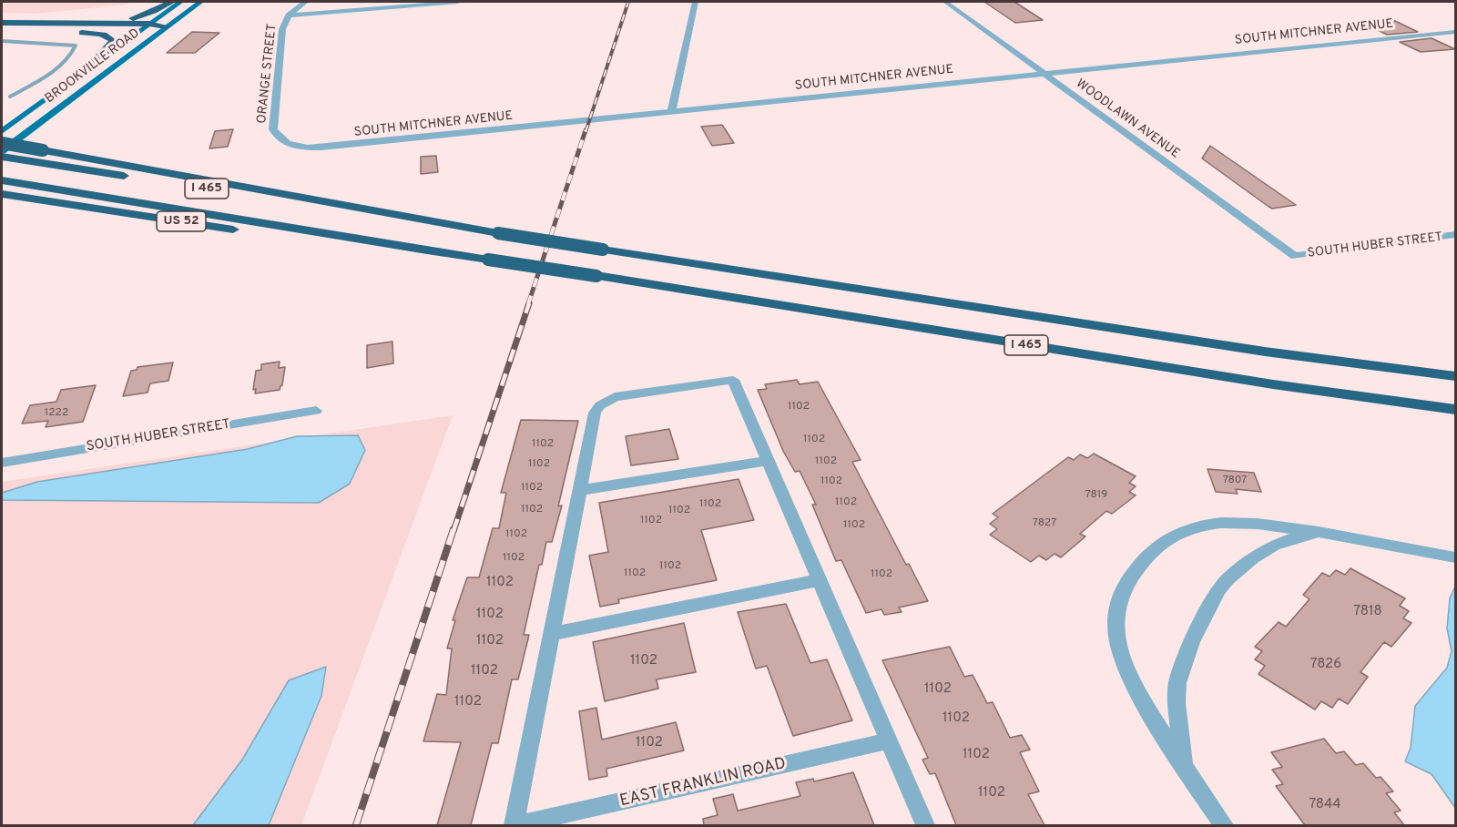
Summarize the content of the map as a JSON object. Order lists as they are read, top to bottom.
{
  "streets": {
    "highway": ["I 465", "US 52"],
    "main road": ["BROOKVILLE ROAD"],
    "street": [
      "SOUTH MITCHNER AVENUE",
      "ORANGE STREET",
      "WOODLAWN AVENUE",
      "SOUTH HUBER STREET",
      "EAST FRANKLIN ROAD"
    ]
  },
  "crossings": [
    ["SOUTH MITCHNER AVENUE", "ORANGE STREET"],
    ["SOUTH MITCHNER AVENUE", "WOODLAWN AVENUE"],
    ["WOODLAWN AVENUE", "SOUTH HUBER STREET"],
    ["I 465", "US 52"]
  ],
  "house_numbers": [
    "1102",
    "1222",
    "1102",
    "1102",
    "1102",
    "1102",
    "7807",
    "1102",
    "1102",
    "7819",
    "1102",
    "1102",
    "1102",
    "1102",
    "1102",
    "7827",
    "1102",
    "1102",
    "1102",
    "1102",
    "1102",
    "1102",
    "1102",
    "7818",
    "1102",
    "1102",
    "1102",
    "7826",
    "1102",
    "1102",
    "1102",
    "1102",
    "1102",
    "1102",
    "1102",
    "7844"
  ]
}
